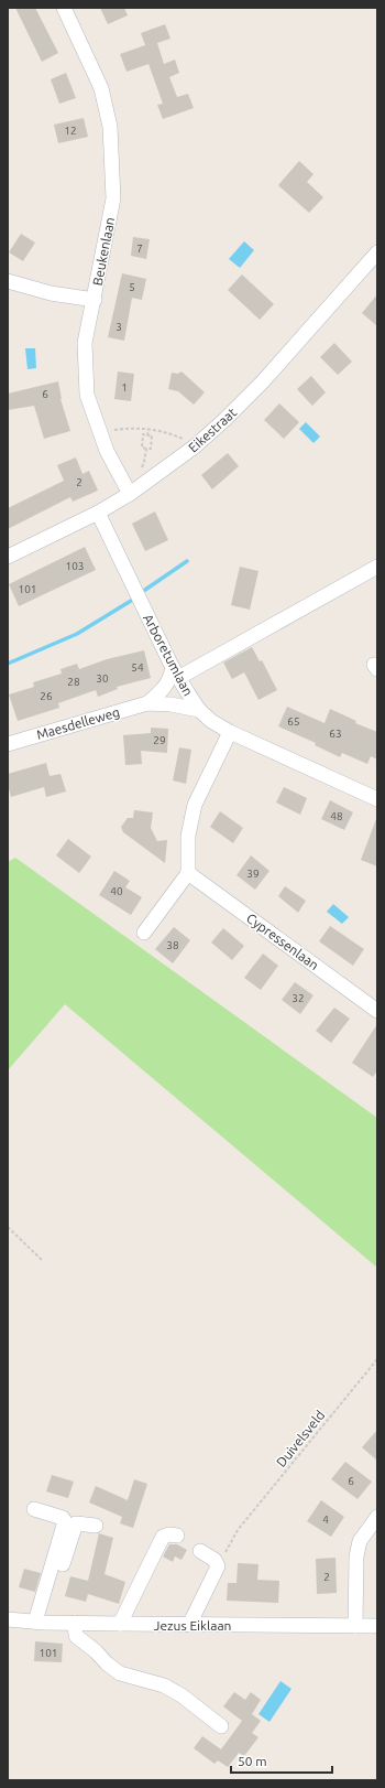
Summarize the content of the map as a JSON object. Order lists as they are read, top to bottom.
{
  "streets": {
    "street": [
      "Beukenlaan",
      "Eikestraat",
      "Arboretumlaan",
      "Maesdelleweg",
      "Cypressenlaan",
      "Jezus Eiklaan"
    ],
    "path": ["Duivelsveld"]
  },
  "crossings": [
    ["Beukenlaan", "Eikestraat"],
    ["Eikestraat", "Arboretumlaan"],
    ["Arboretumlaan", "Maesdelleweg"]
  ],
  "house_numbers": [
    "12",
    "7",
    "5",
    "3",
    "1",
    "6",
    "2",
    "103",
    "101",
    "54",
    "30",
    "28",
    "26",
    "65",
    "63",
    "29",
    "48",
    "39",
    "40",
    "38",
    "32",
    "6",
    "4",
    "2",
    "101"
  ],
  "scale_bar": "50 m"
}
